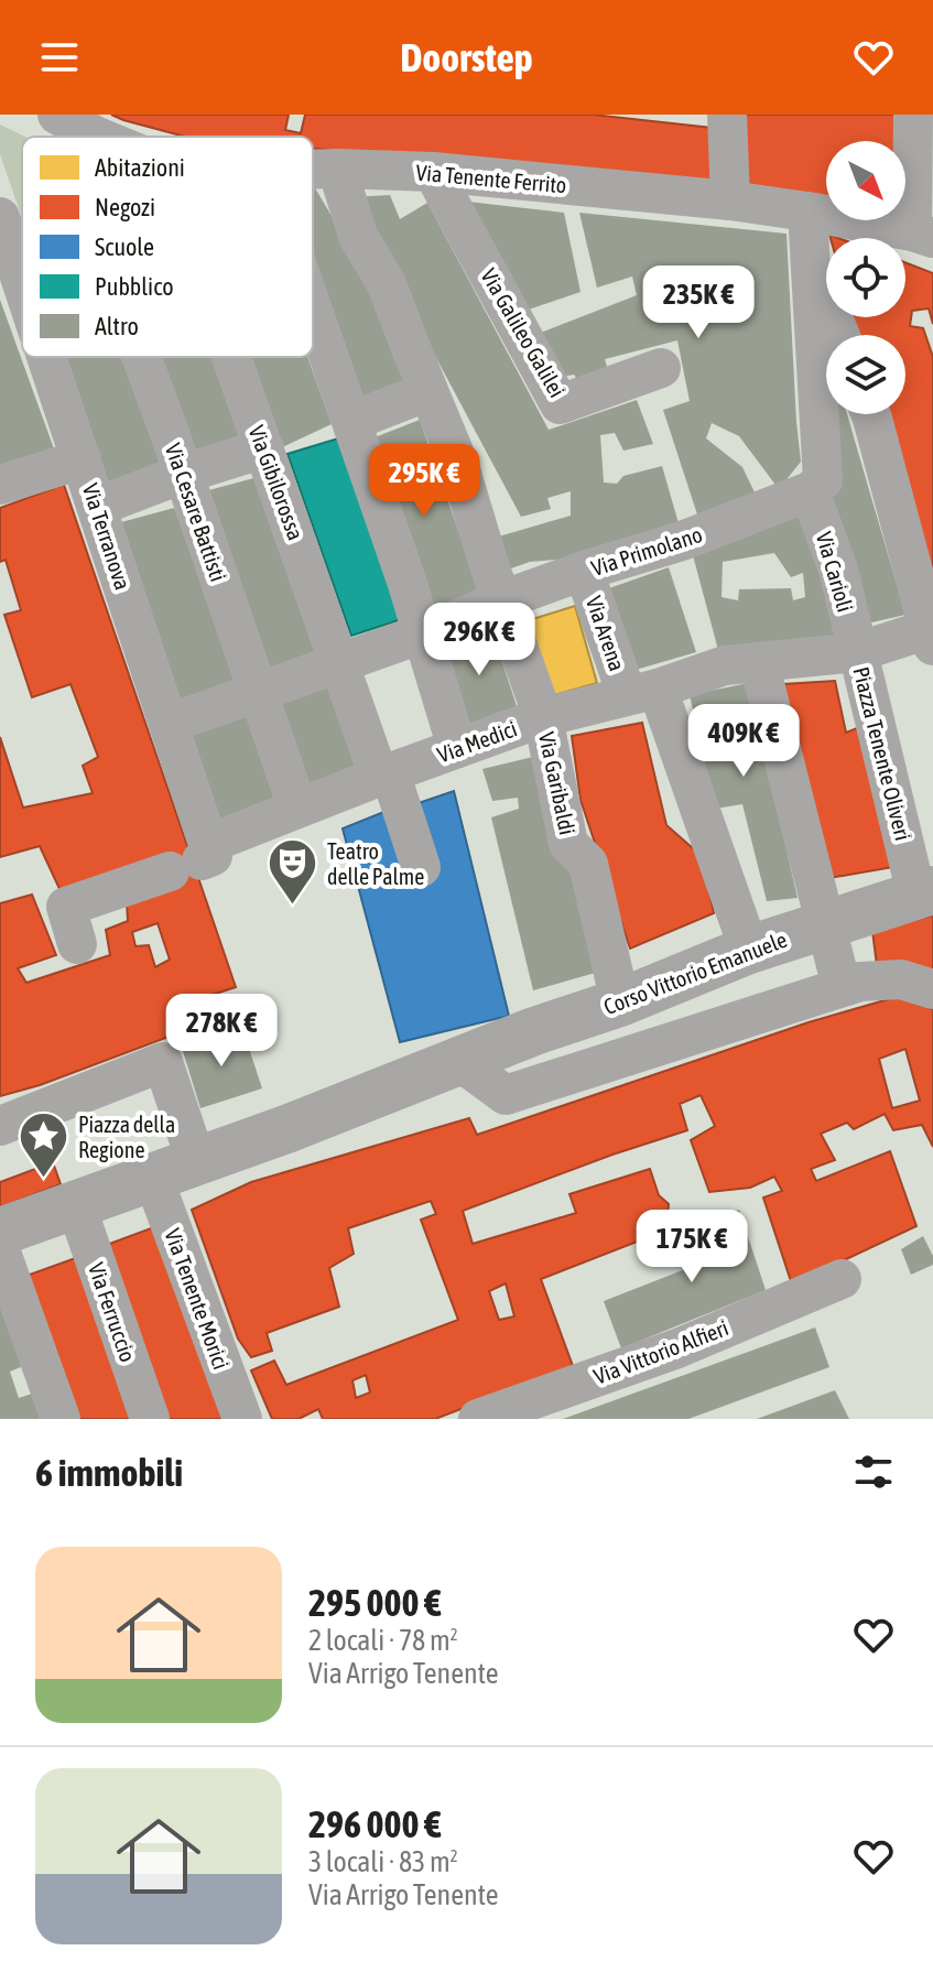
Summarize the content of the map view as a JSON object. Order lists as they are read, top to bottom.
{
  "streets": {
    "main road": ["Corso Vittorio Emanuele"],
    "street": [
      "Via Tenente Ferrito",
      "Via Galileo Galilei",
      "Via Gibilorossa",
      "Via Cesare Battisti",
      "Via Terranova",
      "Via Primolano",
      "Via Carioli",
      "Via Arena",
      "Via Medici",
      "Piazza Tenente Oliveri",
      "Via Garibaldi",
      "Via Tenente Morici",
      "Via Ferruccio",
      "Via Vittorio Alfieri"
    ]
  },
  "crossings": [
    ["Via Tenente Ferrito", "Via Galileo Galilei"],
    ["Via Tenente Ferrito", "Via Garibaldi"],
    ["Via Gibilorossa", "Via Primolano"],
    ["Via Gibilorossa", "Via Medici"],
    ["Via Cesare Battisti", "Via Primolano"],
    ["Via Cesare Battisti", "Via Medici"],
    ["Via Terranova", "Via Primolano"],
    ["Via Terranova", "Via Medici"],
    ["Via Primolano", "Via Carioli"],
    ["Via Primolano", "Via Arena"],
    ["Via Primolano", "Via Garibaldi"],
    ["Via Carioli", "Via Medici"],
    ["Via Carioli", "Piazza Tenente Oliveri"],
    ["Via Arena", "Via Medici"],
    ["Via Arena", "Corso Vittorio Emanuele"],
    ["Via Medici", "Piazza Tenente Oliveri"],
    ["Via Medici", "Via Garibaldi"],
    ["Piazza Tenente Oliveri", "Corso Vittorio Emanuele"],
    ["Via Garibaldi", "Corso Vittorio Emanuele"],
    ["Corso Vittorio Emanuele", "Via Tenente Morici"],
    ["Corso Vittorio Emanuele", "Via Ferruccio"]
  ],
  "places": {
    "theatre": ["Teatro delle Palme"],
    "place": ["Piazza della Regione"]
  },
  "legend": [
    "Abitazioni",
    "Negozi",
    "Scuole",
    "Pubblico",
    "Altro"
  ],
  "north": "bottom right",
  "page": {
    "header": "Doorstep",
    "price": [
      "235K €",
      "295K €",
      "296K €",
      "409K €",
      "278K €",
      "175K €"
    ],
    "heading": "6 immobili",
    "list": [
      {
        "name": "295 000 €",
        "note": "2 locali · 78 m² · Via Arrigo Tenente"
      },
      {
        "name": "296 000 €",
        "note": "3 locali · 83 m² · Via Arrigo Tenente"
      }
    ]
  }
}
